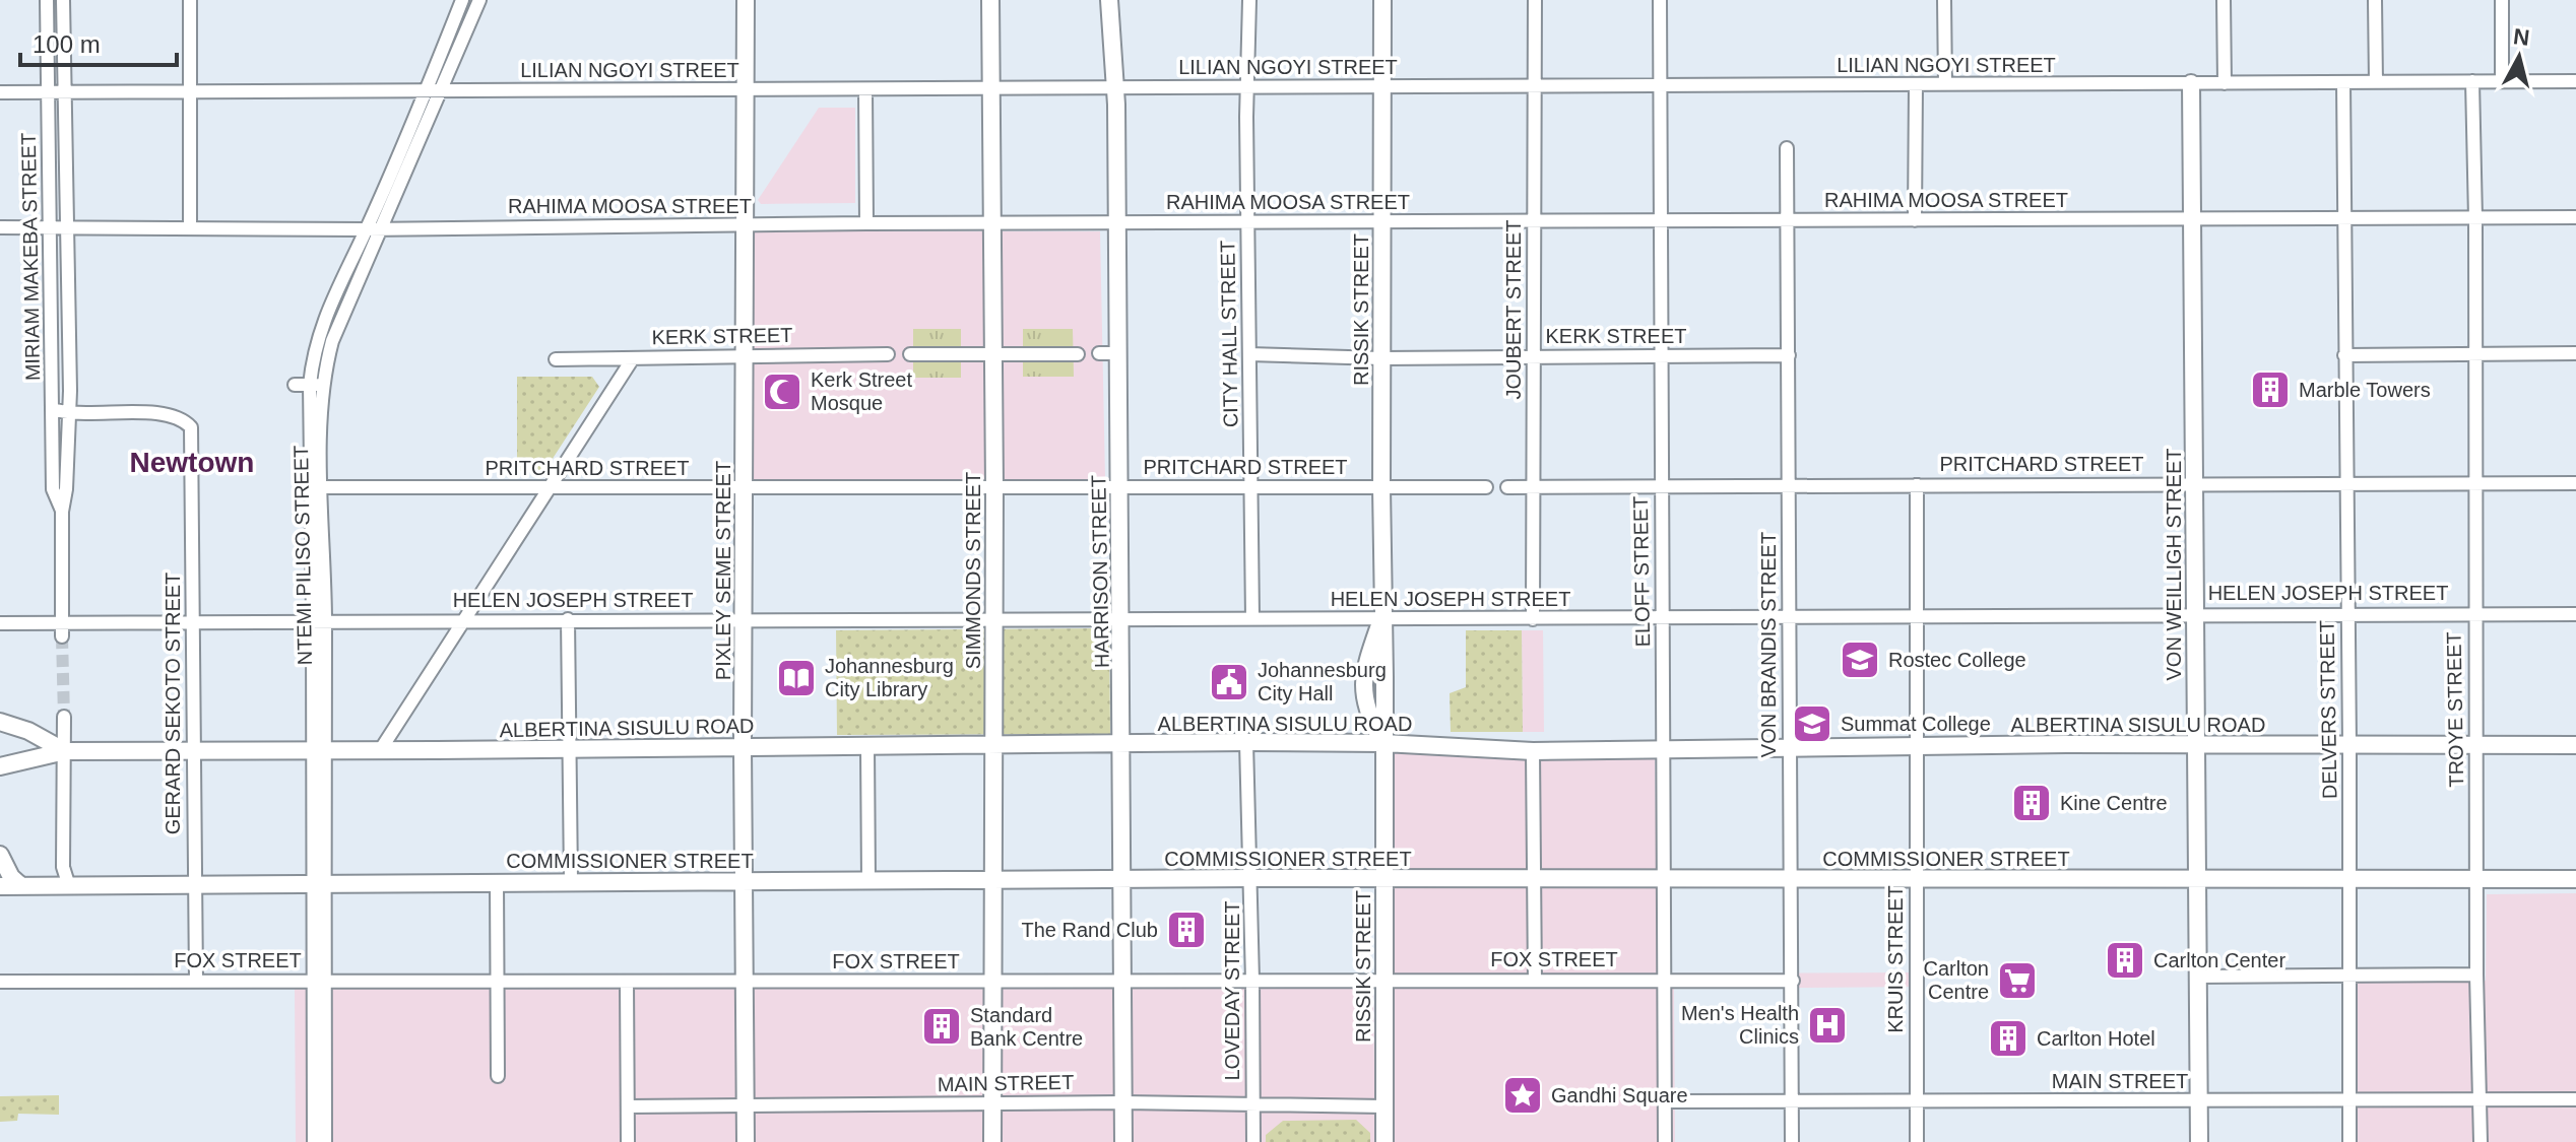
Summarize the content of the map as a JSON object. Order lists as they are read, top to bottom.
{
  "streets": {
    "main road": [
      "RISSIK STREET",
      "VON WEILLIGH STREET",
      "PIXLEY SEME STREET",
      "SIMMONDS STREET",
      "HARRISON STREET",
      "ALBERTINA SISULU ROAD",
      "COMMISSIONER STREET"
    ],
    "street": [
      "LILIAN NGOYI STREET",
      "RAHIMA MOOSA STREET",
      "MIRIAM MAKEBA STREET",
      "JOUBERT STREET",
      "CITY HALL STREET",
      "KERK STREET",
      "PRITCHARD STREET",
      "NTEMI PILISO STREET",
      "ELOFF STREET",
      "HELEN JOSEPH STREET",
      "VON BRANDIS STREET",
      "GERARD SEKOTO STREET",
      "DELVERS STREET",
      "TROYE STREET",
      "FOX STREET",
      "KRUIS STREET",
      "LOVEDAY STREET",
      "MAIN STREET"
    ]
  },
  "crossings": [
    ["LILIAN NGOYI STREET", "MIRIAM MAKEBA STREET"],
    ["LILIAN NGOYI STREET", "RISSIK STREET"],
    ["LILIAN NGOYI STREET", "JOUBERT STREET"],
    ["LILIAN NGOYI STREET", "CITY HALL STREET"],
    ["LILIAN NGOYI STREET", "NTEMI PILISO STREET"],
    ["LILIAN NGOYI STREET", "VON WEILLIGH STREET"],
    ["LILIAN NGOYI STREET", "PIXLEY SEME STREET"],
    ["LILIAN NGOYI STREET", "SIMMONDS STREET"],
    ["LILIAN NGOYI STREET", "HARRISON STREET"],
    ["LILIAN NGOYI STREET", "ELOFF STREET"],
    ["LILIAN NGOYI STREET", "DELVERS STREET"],
    ["LILIAN NGOYI STREET", "TROYE STREET"],
    ["RAHIMA MOOSA STREET", "MIRIAM MAKEBA STREET"],
    ["RAHIMA MOOSA STREET", "RISSIK STREET"],
    ["RAHIMA MOOSA STREET", "JOUBERT STREET"],
    ["RAHIMA MOOSA STREET", "CITY HALL STREET"],
    ["RAHIMA MOOSA STREET", "NTEMI PILISO STREET"],
    ["RAHIMA MOOSA STREET", "VON WEILLIGH STREET"],
    ["RAHIMA MOOSA STREET", "PIXLEY SEME STREET"],
    ["RAHIMA MOOSA STREET", "SIMMONDS STREET"],
    ["RAHIMA MOOSA STREET", "HARRISON STREET"],
    ["RAHIMA MOOSA STREET", "ELOFF STREET"],
    ["RAHIMA MOOSA STREET", "VON BRANDIS STREET"],
    ["RAHIMA MOOSA STREET", "DELVERS STREET"],
    ["RAHIMA MOOSA STREET", "TROYE STREET"],
    ["MIRIAM MAKEBA STREET", "HELEN JOSEPH STREET"],
    ["MIRIAM MAKEBA STREET", "GERARD SEKOTO STREET"],
    ["RISSIK STREET", "KERK STREET"],
    ["RISSIK STREET", "PRITCHARD STREET"],
    ["RISSIK STREET", "HELEN JOSEPH STREET"],
    ["RISSIK STREET", "ALBERTINA SISULU ROAD"],
    ["RISSIK STREET", "COMMISSIONER STREET"],
    ["RISSIK STREET", "FOX STREET"],
    ["RISSIK STREET", "MAIN STREET"],
    ["JOUBERT STREET", "KERK STREET"],
    ["JOUBERT STREET", "PRITCHARD STREET"],
    ["JOUBERT STREET", "HELEN JOSEPH STREET"],
    ["CITY HALL STREET", "KERK STREET"],
    ["CITY HALL STREET", "PRITCHARD STREET"],
    ["CITY HALL STREET", "HELEN JOSEPH STREET"],
    ["KERK STREET", "PIXLEY SEME STREET"],
    ["KERK STREET", "ELOFF STREET"],
    ["KERK STREET", "VON BRANDIS STREET"],
    ["PRITCHARD STREET", "NTEMI PILISO STREET"],
    ["PRITCHARD STREET", "VON WEILLIGH STREET"],
    ["PRITCHARD STREET", "PIXLEY SEME STREET"],
    ["PRITCHARD STREET", "SIMMONDS STREET"],
    ["PRITCHARD STREET", "HARRISON STREET"],
    ["PRITCHARD STREET", "ELOFF STREET"],
    ["PRITCHARD STREET", "VON BRANDIS STREET"],
    ["PRITCHARD STREET", "DELVERS STREET"],
    ["PRITCHARD STREET", "TROYE STREET"],
    ["PRITCHARD STREET", "KRUIS STREET"],
    ["NTEMI PILISO STREET", "HELEN JOSEPH STREET"],
    ["NTEMI PILISO STREET", "ALBERTINA SISULU ROAD"],
    ["NTEMI PILISO STREET", "COMMISSIONER STREET"],
    ["NTEMI PILISO STREET", "FOX STREET"],
    ["VON WEILLIGH STREET", "HELEN JOSEPH STREET"],
    ["VON WEILLIGH STREET", "ALBERTINA SISULU ROAD"],
    ["VON WEILLIGH STREET", "COMMISSIONER STREET"],
    ["VON WEILLIGH STREET", "MAIN STREET"],
    ["PIXLEY SEME STREET", "HELEN JOSEPH STREET"],
    ["PIXLEY SEME STREET", "ALBERTINA SISULU ROAD"],
    ["PIXLEY SEME STREET", "COMMISSIONER STREET"],
    ["PIXLEY SEME STREET", "FOX STREET"],
    ["PIXLEY SEME STREET", "MAIN STREET"],
    ["SIMMONDS STREET", "HELEN JOSEPH STREET"],
    ["SIMMONDS STREET", "ALBERTINA SISULU ROAD"],
    ["SIMMONDS STREET", "COMMISSIONER STREET"],
    ["SIMMONDS STREET", "FOX STREET"],
    ["SIMMONDS STREET", "MAIN STREET"],
    ["HARRISON STREET", "HELEN JOSEPH STREET"],
    ["HARRISON STREET", "ALBERTINA SISULU ROAD"],
    ["HARRISON STREET", "COMMISSIONER STREET"],
    ["HARRISON STREET", "FOX STREET"],
    ["HARRISON STREET", "MAIN STREET"],
    ["ELOFF STREET", "HELEN JOSEPH STREET"],
    ["ELOFF STREET", "ALBERTINA SISULU ROAD"],
    ["ELOFF STREET", "COMMISSIONER STREET"],
    ["ELOFF STREET", "FOX STREET"],
    ["ELOFF STREET", "MAIN STREET"],
    ["HELEN JOSEPH STREET", "VON BRANDIS STREET"],
    ["HELEN JOSEPH STREET", "GERARD SEKOTO STREET"],
    ["HELEN JOSEPH STREET", "DELVERS STREET"],
    ["HELEN JOSEPH STREET", "TROYE STREET"],
    ["HELEN JOSEPH STREET", "KRUIS STREET"],
    ["VON BRANDIS STREET", "ALBERTINA SISULU ROAD"],
    ["VON BRANDIS STREET", "COMMISSIONER STREET"],
    ["VON BRANDIS STREET", "FOX STREET"],
    ["VON BRANDIS STREET", "MAIN STREET"],
    ["GERARD SEKOTO STREET", "ALBERTINA SISULU ROAD"],
    ["GERARD SEKOTO STREET", "COMMISSIONER STREET"],
    ["GERARD SEKOTO STREET", "FOX STREET"],
    ["DELVERS STREET", "ALBERTINA SISULU ROAD"],
    ["DELVERS STREET", "COMMISSIONER STREET"],
    ["DELVERS STREET", "MAIN STREET"],
    ["TROYE STREET", "ALBERTINA SISULU ROAD"],
    ["TROYE STREET", "COMMISSIONER STREET"],
    ["TROYE STREET", "MAIN STREET"],
    ["ALBERTINA SISULU ROAD", "KRUIS STREET"],
    ["ALBERTINA SISULU ROAD", "LOVEDAY STREET"],
    ["COMMISSIONER STREET", "KRUIS STREET"],
    ["COMMISSIONER STREET", "LOVEDAY STREET"],
    ["FOX STREET", "LOVEDAY STREET"],
    ["KRUIS STREET", "MAIN STREET"],
    ["LOVEDAY STREET", "MAIN STREET"]
  ],
  "districts": ["Newtown"],
  "places": {
    "building": [
      "Marble Towers",
      "Kine Centre",
      "The Rand Club",
      "Carlton Center",
      "Standard Bank Centre",
      "Carlton Hotel"
    ],
    "mosque": ["Kerk Street Mosque"],
    "school or university": ["Rostec College", "Summat College"],
    "library": ["Johannesburg City Library"],
    "public building": ["Johannesburg City Hall"],
    "supermarket": ["Carlton Centre"],
    "hospital": ["Men's Health Clinics"],
    "place": ["Gandhi Square"]
  },
  "scale_bar": "100 m",
  "north": "top"
}
